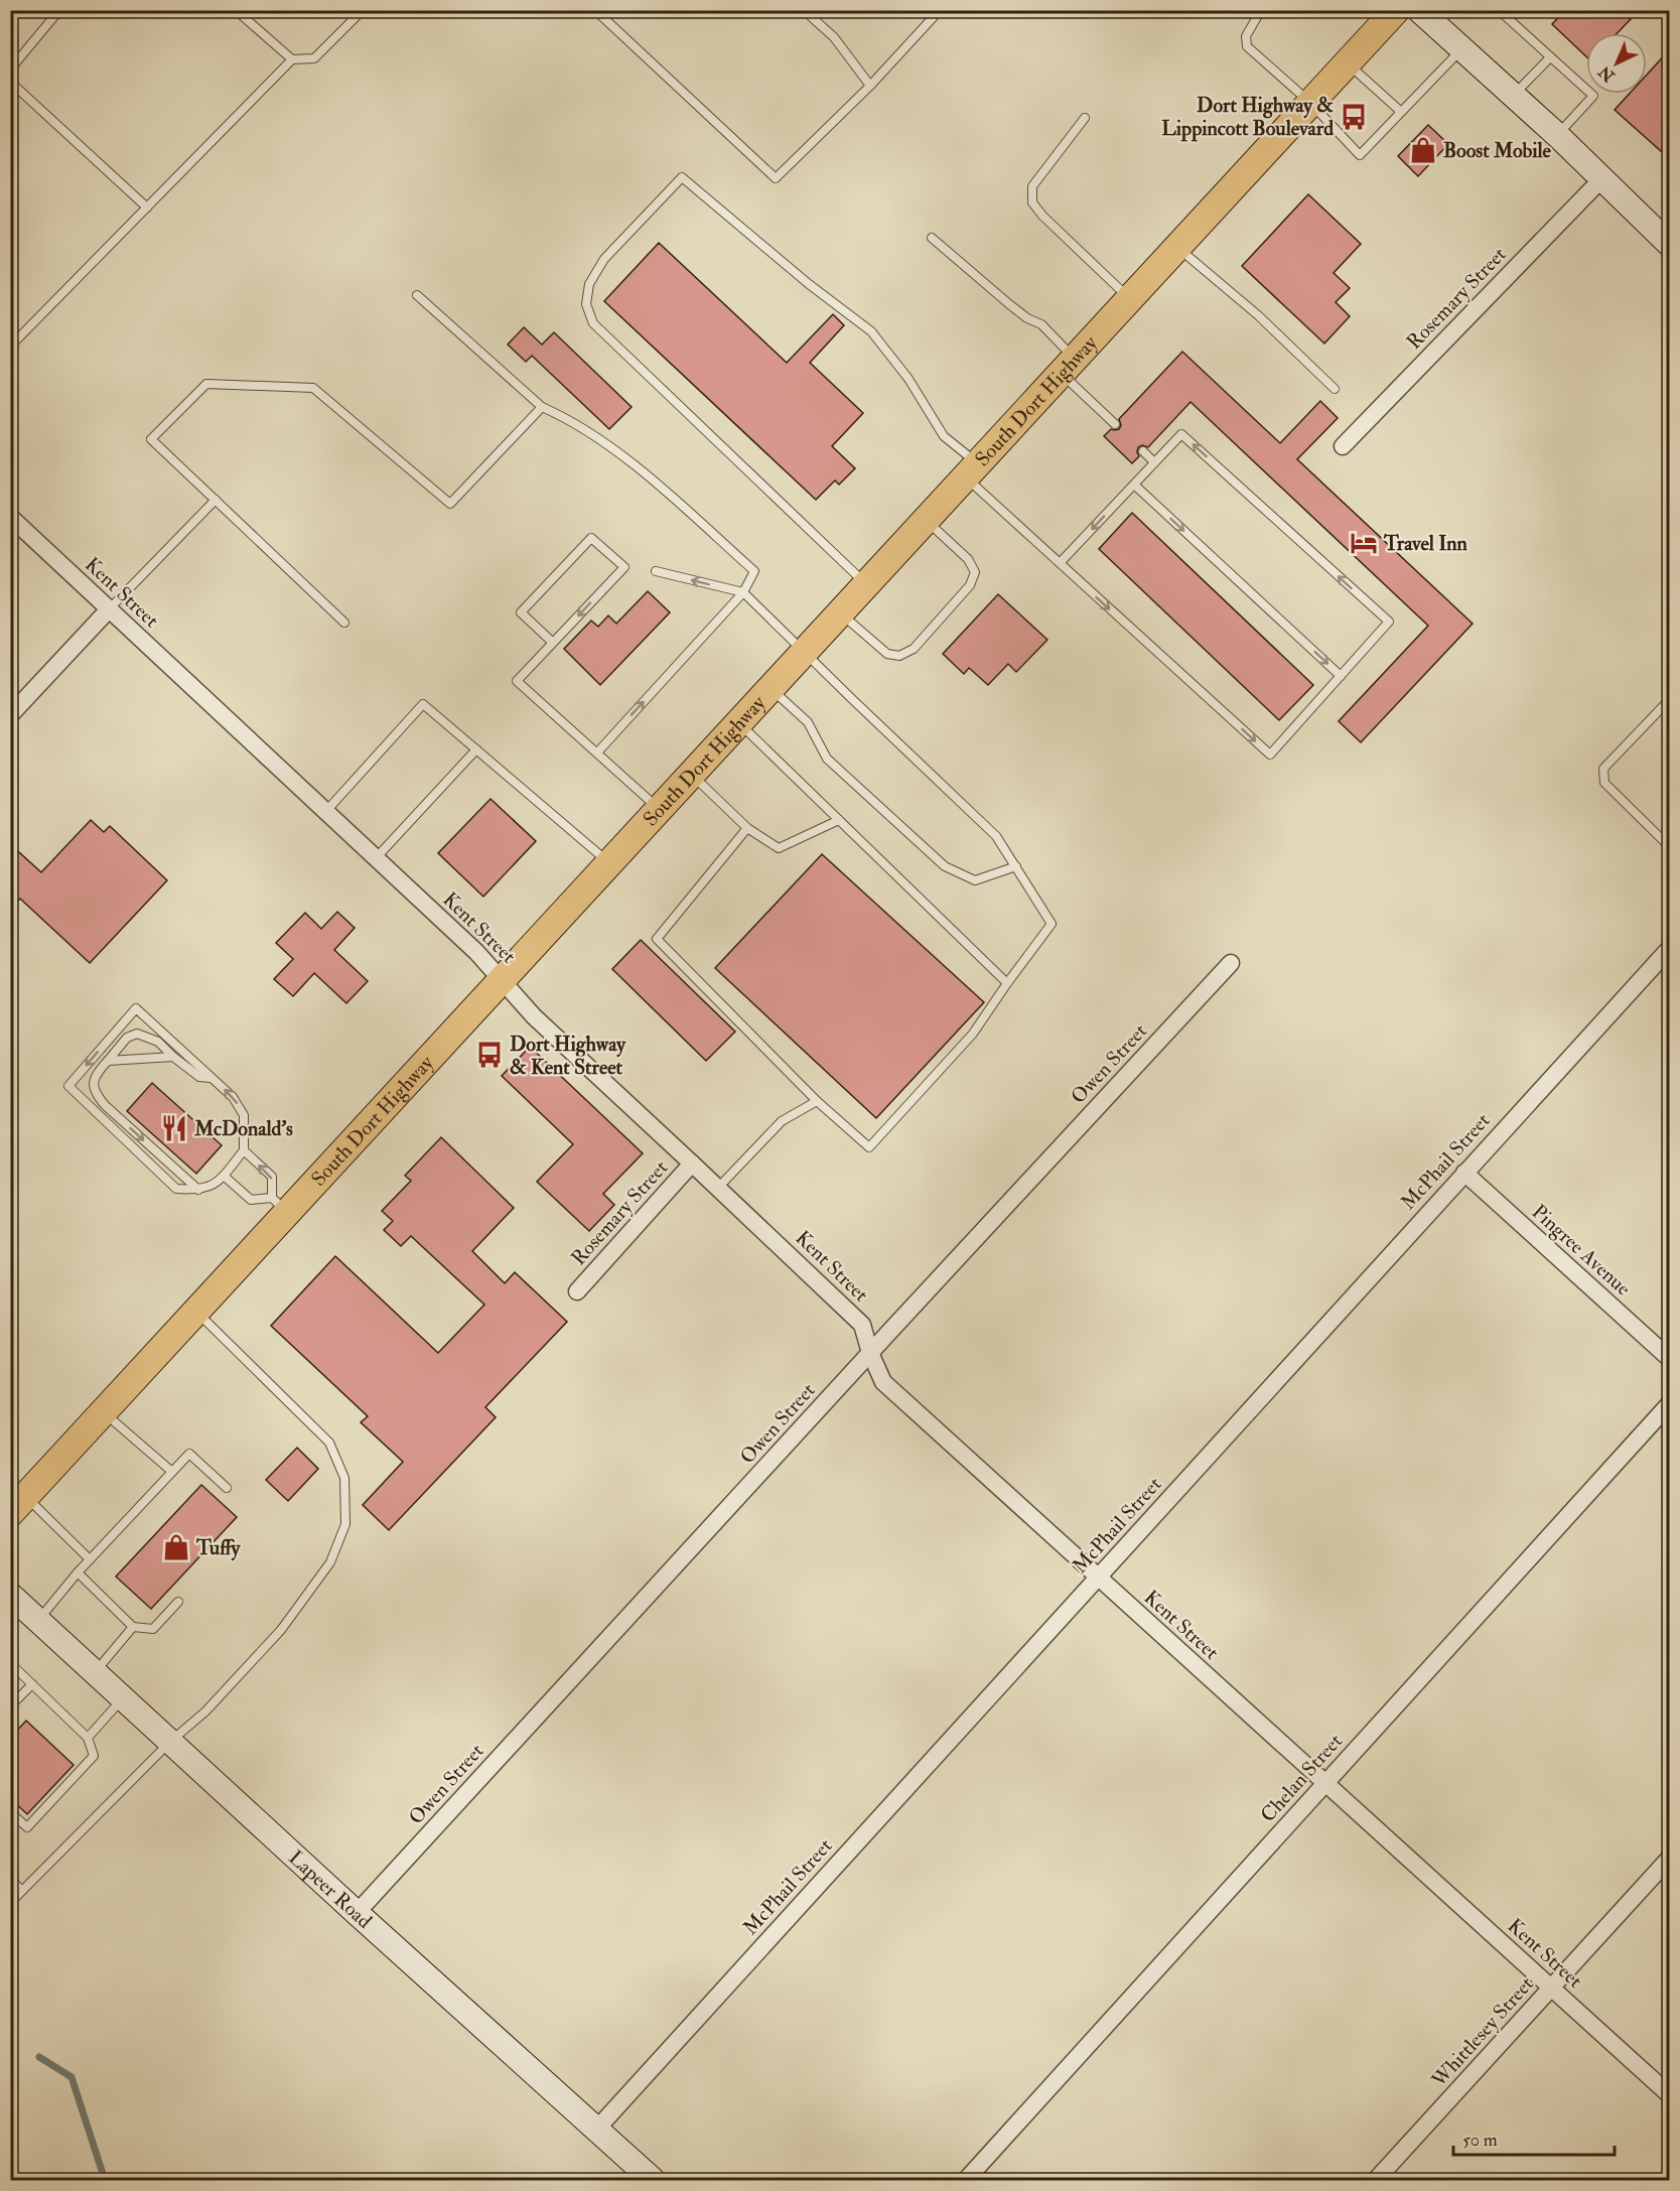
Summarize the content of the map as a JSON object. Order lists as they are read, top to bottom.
{
  "streets": {
    "main road": ["South Dort Highway", "Lapeer Road"],
    "street": [
      "Rosemary Street",
      "Kent Street",
      "Owen Street",
      "McPhail Street",
      "Pingree Avenue",
      "Chelan Street",
      "Whittlesey Street"
    ]
  },
  "crossings": [
    ["Rosemary Street", "Kent Street"],
    ["South Dort Highway", "Kent Street"],
    ["Kent Street", "Owen Street"],
    ["Kent Street", "McPhail Street"],
    ["Kent Street", "Chelan Street"],
    ["Kent Street", "Whittlesey Street"],
    ["Owen Street", "Lapeer Road"],
    ["McPhail Street", "Pingree Avenue"],
    ["McPhail Street", "Lapeer Road"]
  ],
  "places": {
    "bus stop": ["Dort Highway & Lippincott Boulevard", "Dort Highway & Kent Street"],
    "shop": ["Boost Mobile", "Tuffy"],
    "hotel": ["Travel Inn"],
    "restaurant": ["McDonald's"]
  },
  "scale_bar": "50 m",
  "north": "bottom left"
}
